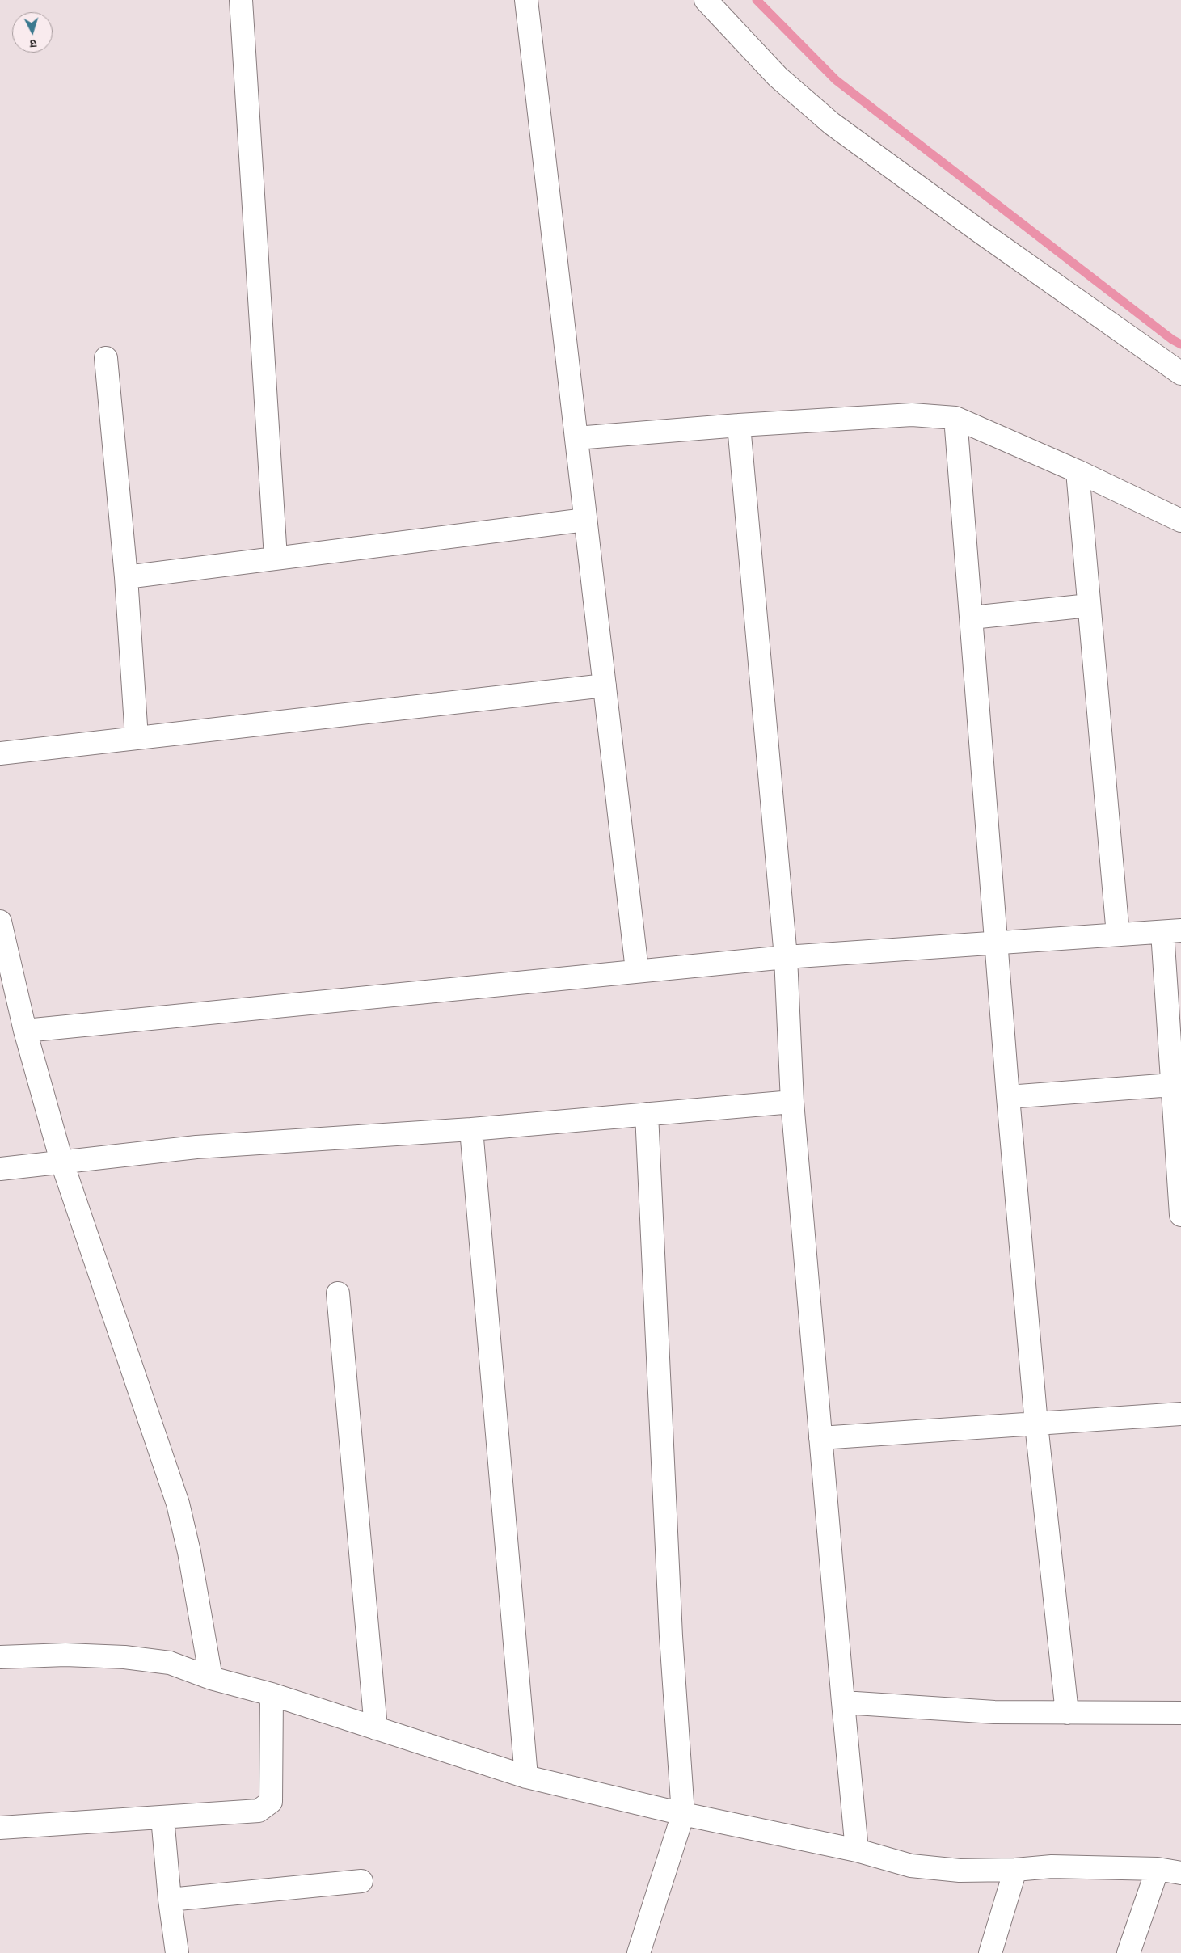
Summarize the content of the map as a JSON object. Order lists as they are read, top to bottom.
{
  "north": "bottom"
}
